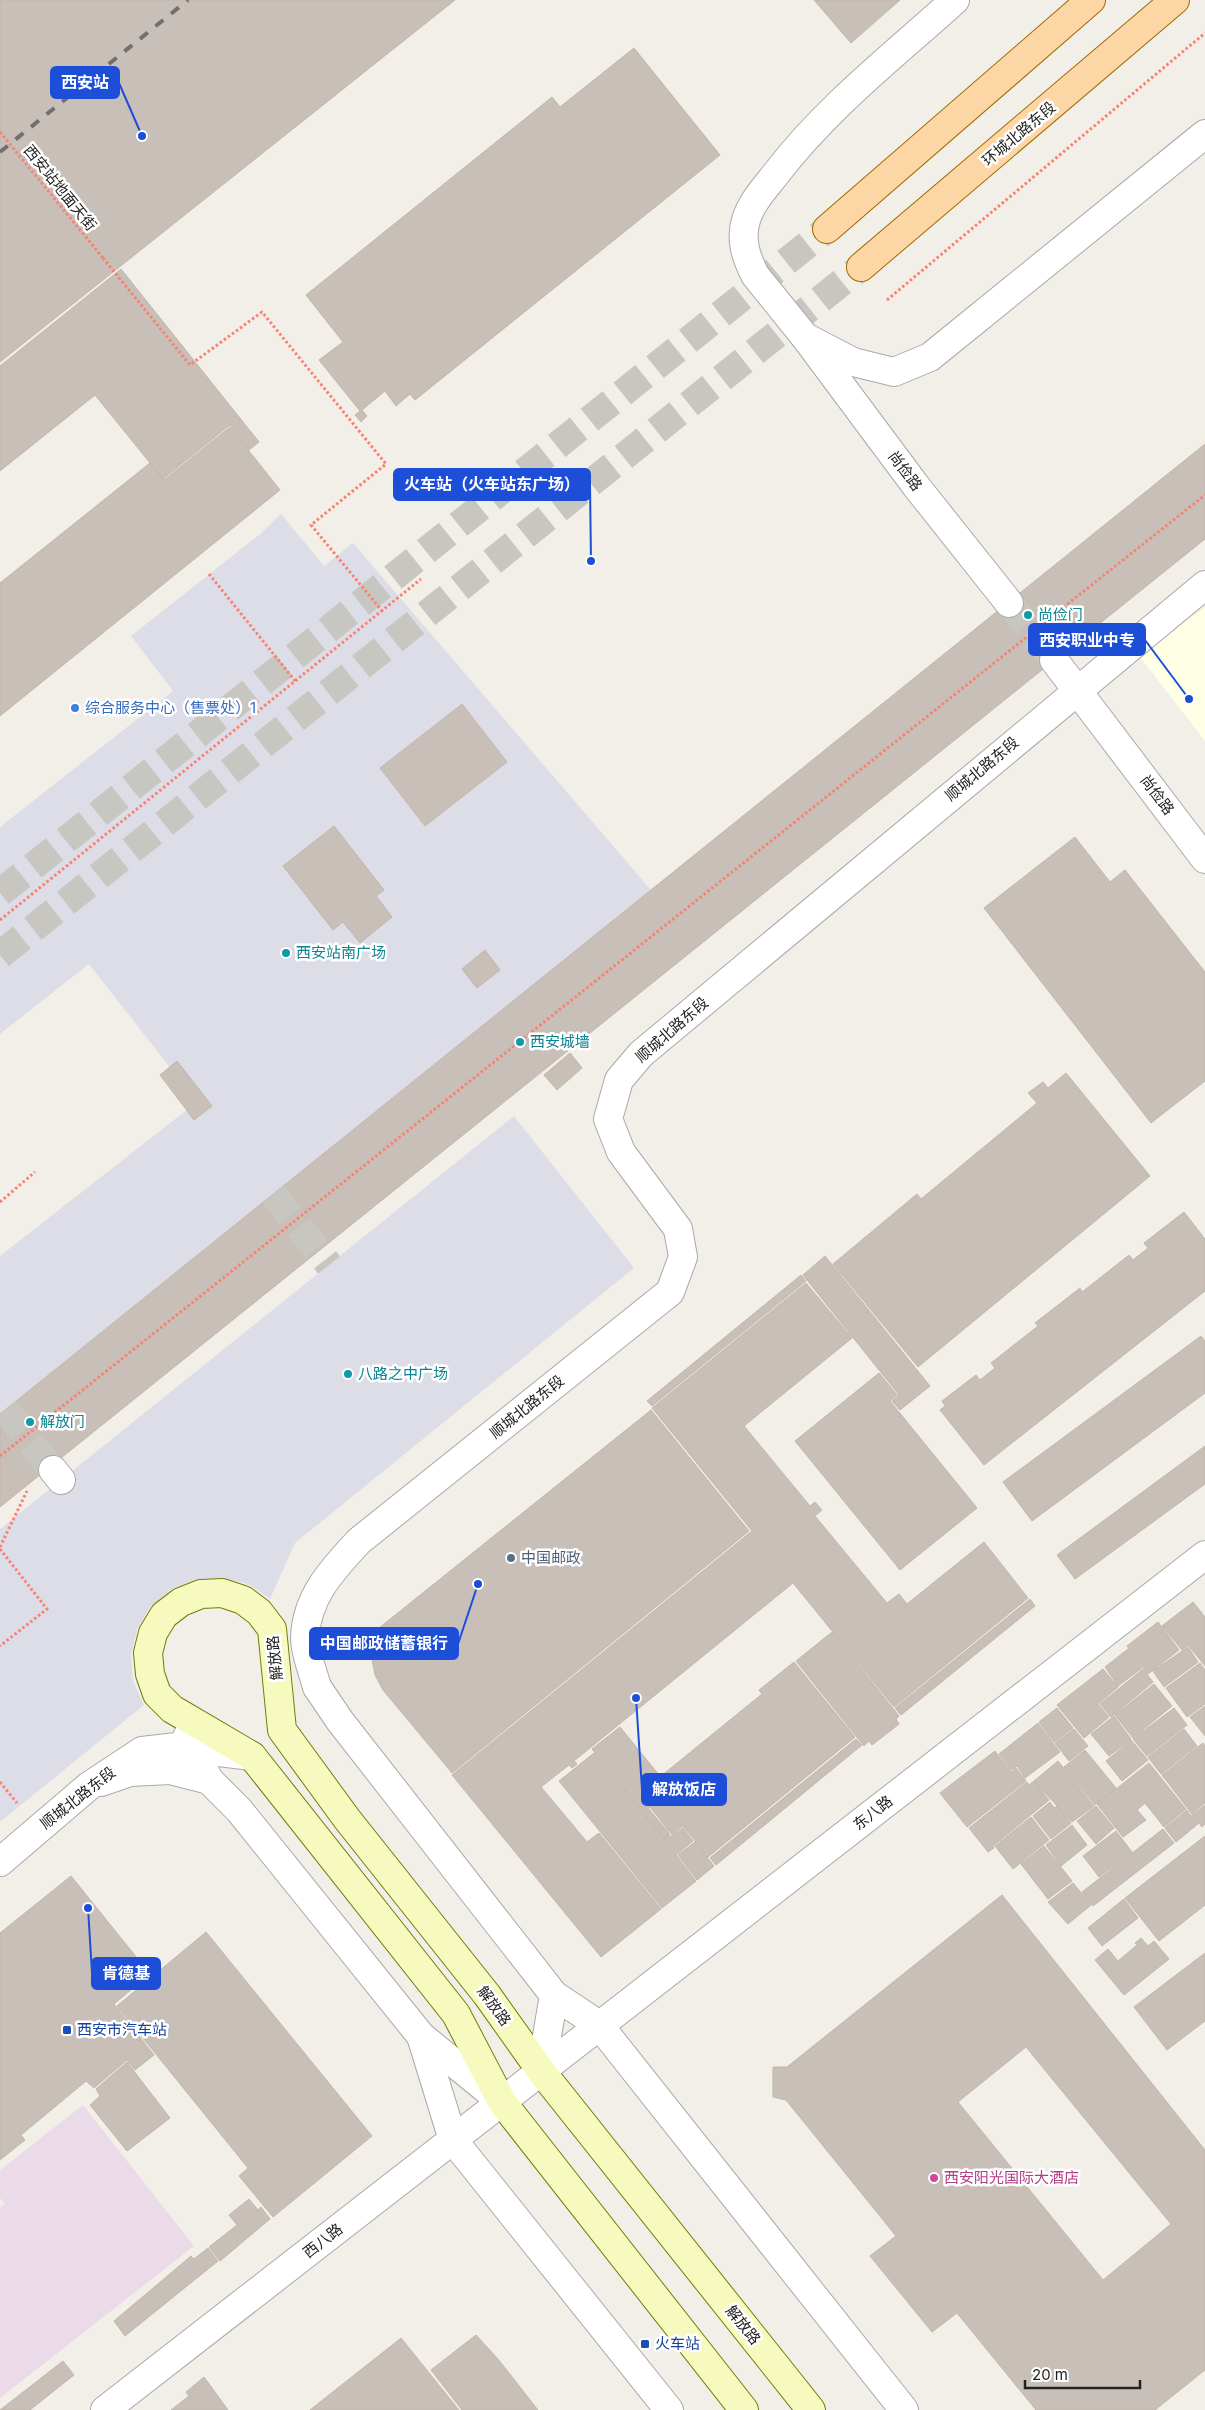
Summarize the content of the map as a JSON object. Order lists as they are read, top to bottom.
{
  "streets": {
    "main road": ["环城北路东段", "解放路"],
    "street": [
      "尚俭路",
      "顺城北路东段",
      "东八路",
      "西八路"
    ],
    "path": ["西安站地面天街"]
  },
  "crossings": [
    ["尚俭路", "顺城北路东段"],
    ["顺城北路东段", "解放路"],
    ["解放路", "东八路"],
    ["解放路", "西八路"],
    ["东八路", "西八路"]
  ],
  "places": {
    "other": [
      "西安站",
      "火车站（火车站东广场）",
      "尚俭门",
      "西安职业中专",
      "综合服务中心（售票处）1",
      "西安站南广场",
      "西安城墙",
      "八路之中广场",
      "解放门",
      "中国邮政",
      "中国邮政储蓄银行",
      "解放饭店",
      "肯德基",
      "西安阳光国际大酒店"
    ],
    "transit": ["西安市汽车站", "火车站"]
  },
  "scale_bar": "20 m"
}
